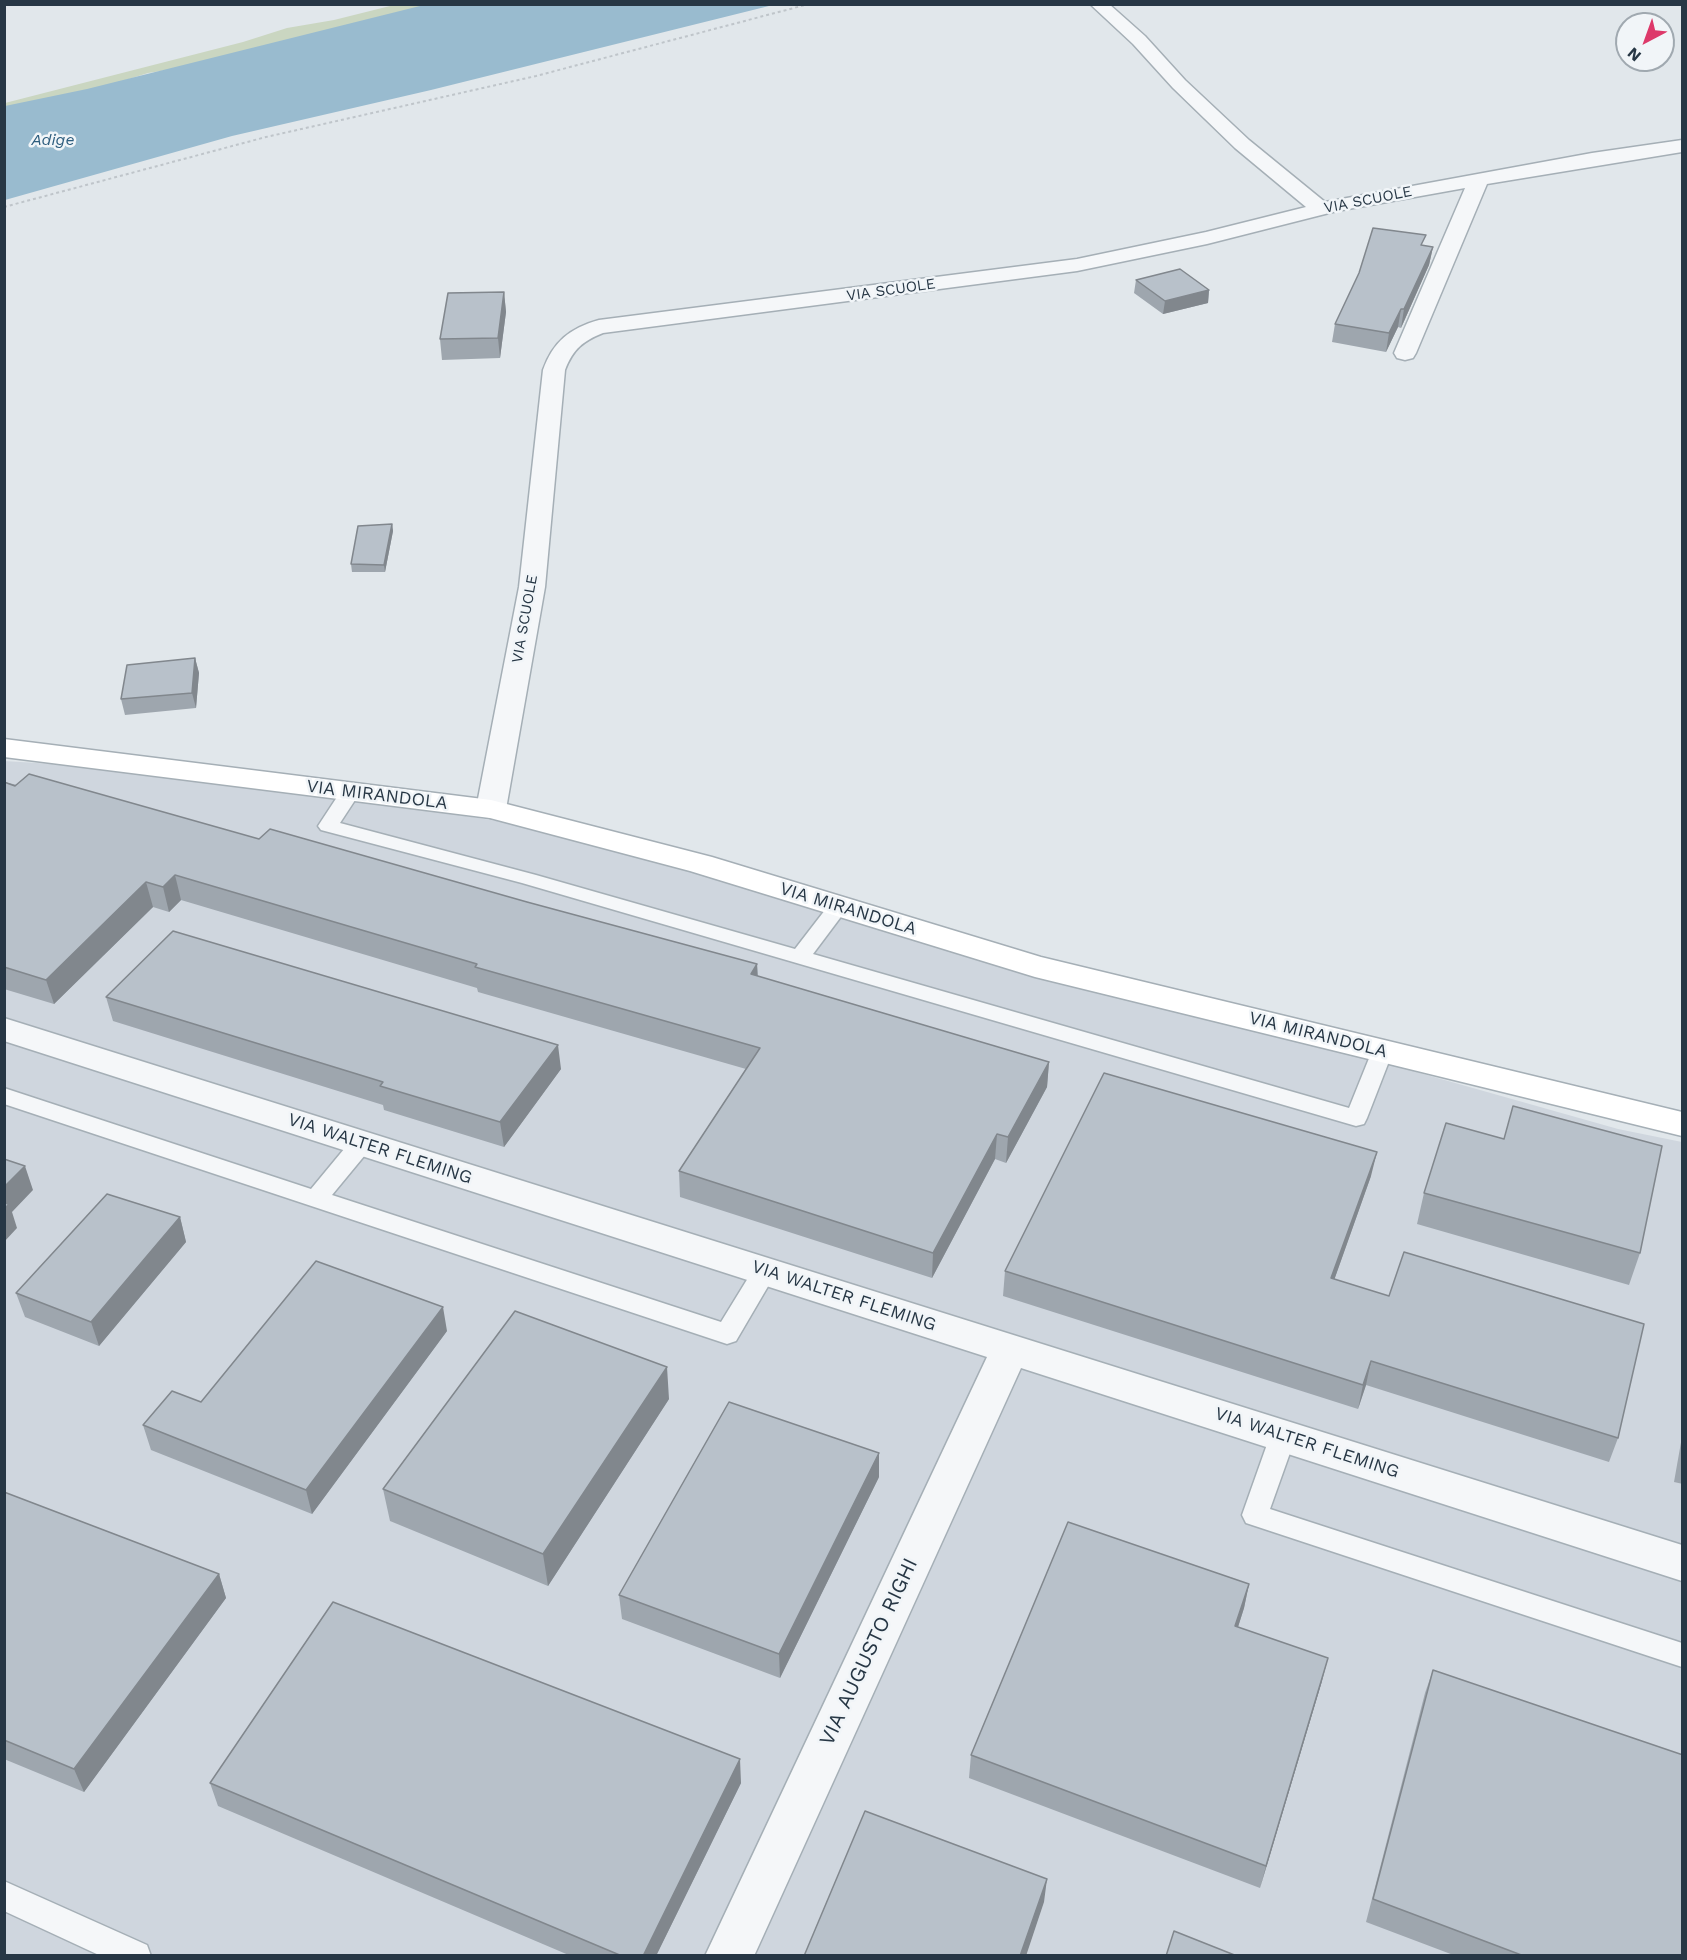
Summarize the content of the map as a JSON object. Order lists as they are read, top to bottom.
{
  "streets": {
    "street": [
      "VIA SCUOLE",
      "VIA MIRANDOLA",
      "VIA WALTER FLEMING",
      "VIA AUGUSTO RIGHI"
    ]
  },
  "crossings": [
    ["VIA SCUOLE", "VIA MIRANDOLA"],
    ["VIA WALTER FLEMING", "VIA AUGUSTO RIGHI"]
  ],
  "water": ["Adige"],
  "north": "bottom left"
}
